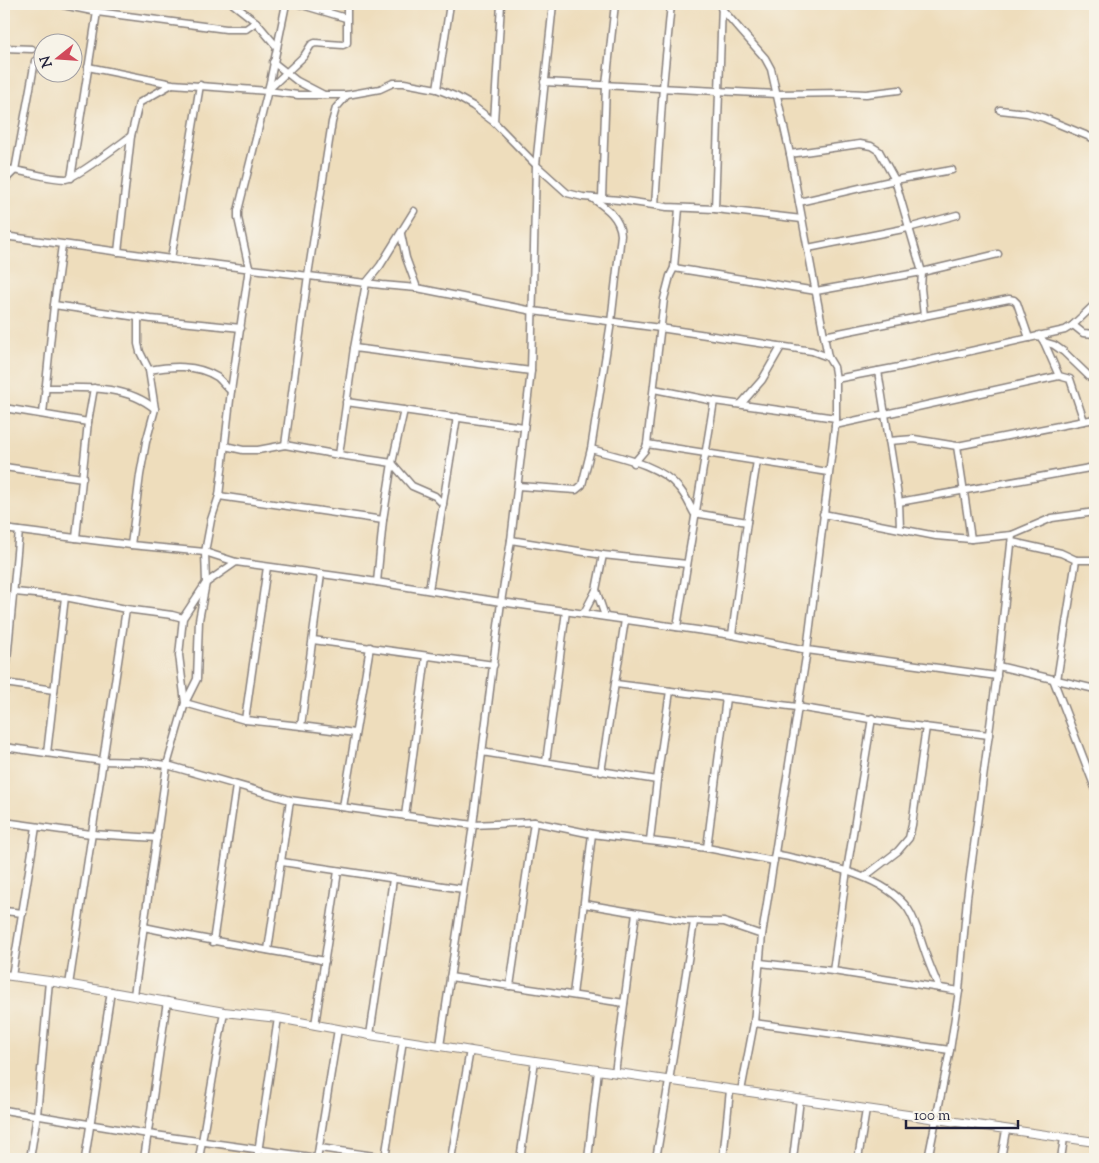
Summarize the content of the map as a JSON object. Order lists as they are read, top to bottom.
{
  "scale_bar": "100 m",
  "north": "left"
}
